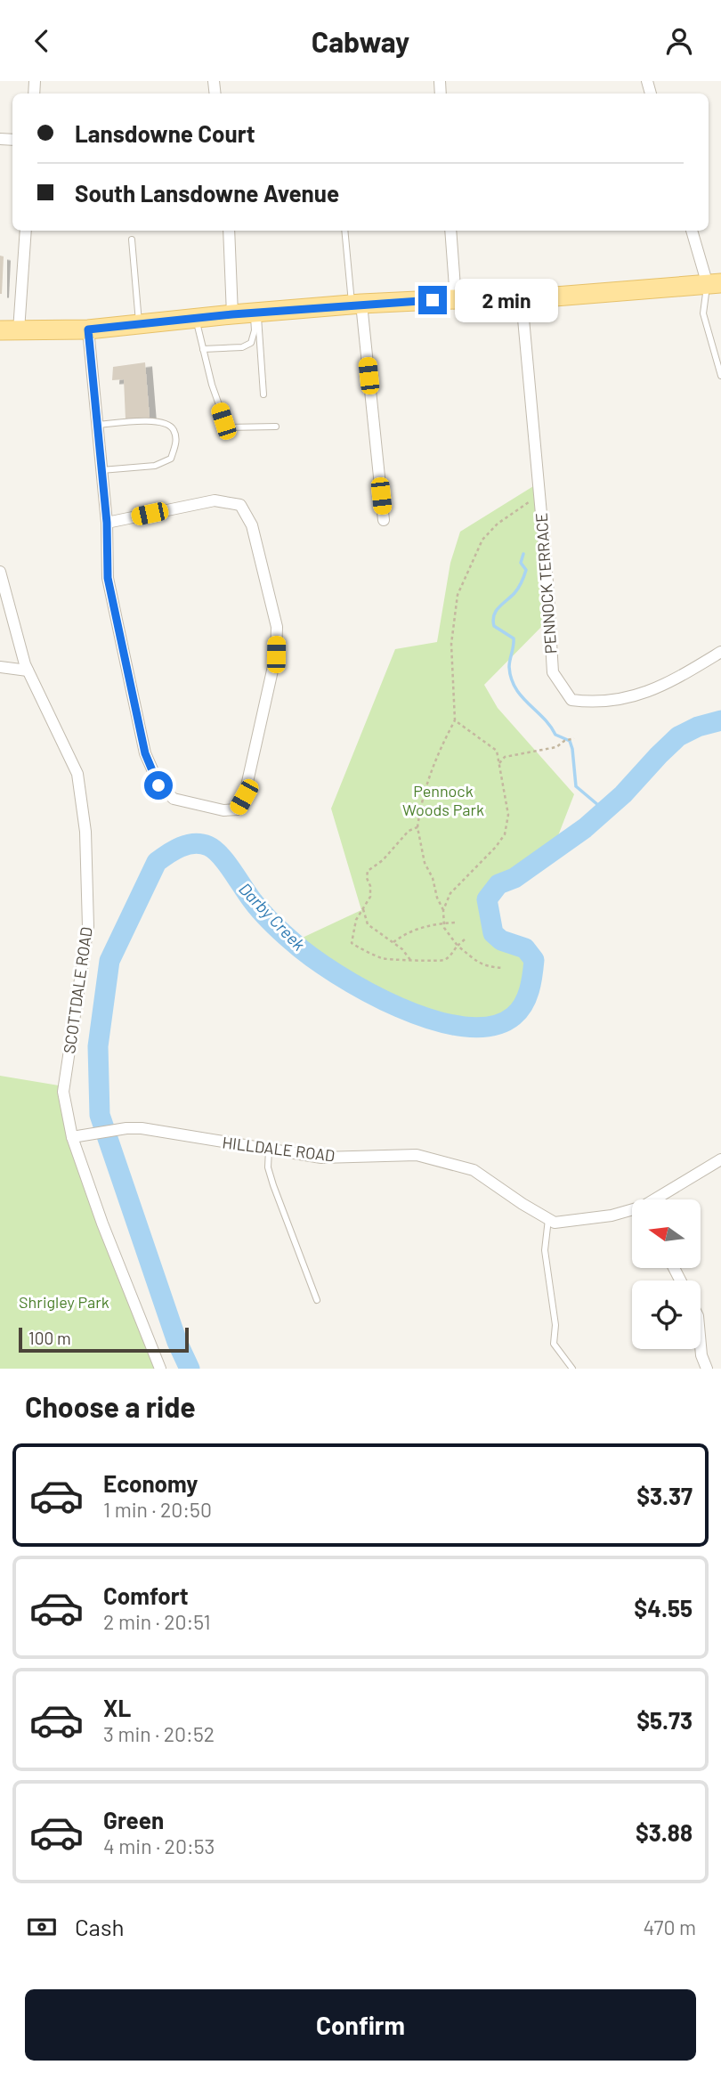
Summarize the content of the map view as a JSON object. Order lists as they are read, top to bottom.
{
  "streets": {
    "street": ["PENNOCK TERRACE", "SCOTTDALE ROAD", "HILLDALE ROAD"]
  },
  "crossings": [
    ["SCOTTDALE ROAD", "HILLDALE ROAD"]
  ],
  "water": ["Darby Creek"],
  "parks": ["Pennock Woods Park", "Shrigley Park"],
  "scale_bar": "100 m",
  "north": "left",
  "page": {
    "header": "Cabway",
    "banner": ["Lansdowne Court", "South Lansdowne Avenue"],
    "bubble": "2 min",
    "scale": "100 m",
    "heading": "Choose a ride",
    "list": [
      {
        "name": "Economy",
        "note": "1 min · 20:50",
        "value": "$3.37"
      },
      {
        "name": "Comfort",
        "note": "2 min · 20:51",
        "value": "$4.55"
      },
      {
        "name": "XL",
        "note": "3 min · 20:52",
        "value": "$5.73"
      },
      {
        "name": "Green",
        "note": "4 min · 20:53",
        "value": "$3.88"
      }
    ],
    "pay": ["Cash", "470 m"],
    "buttons": "Confirm"
  }
}
